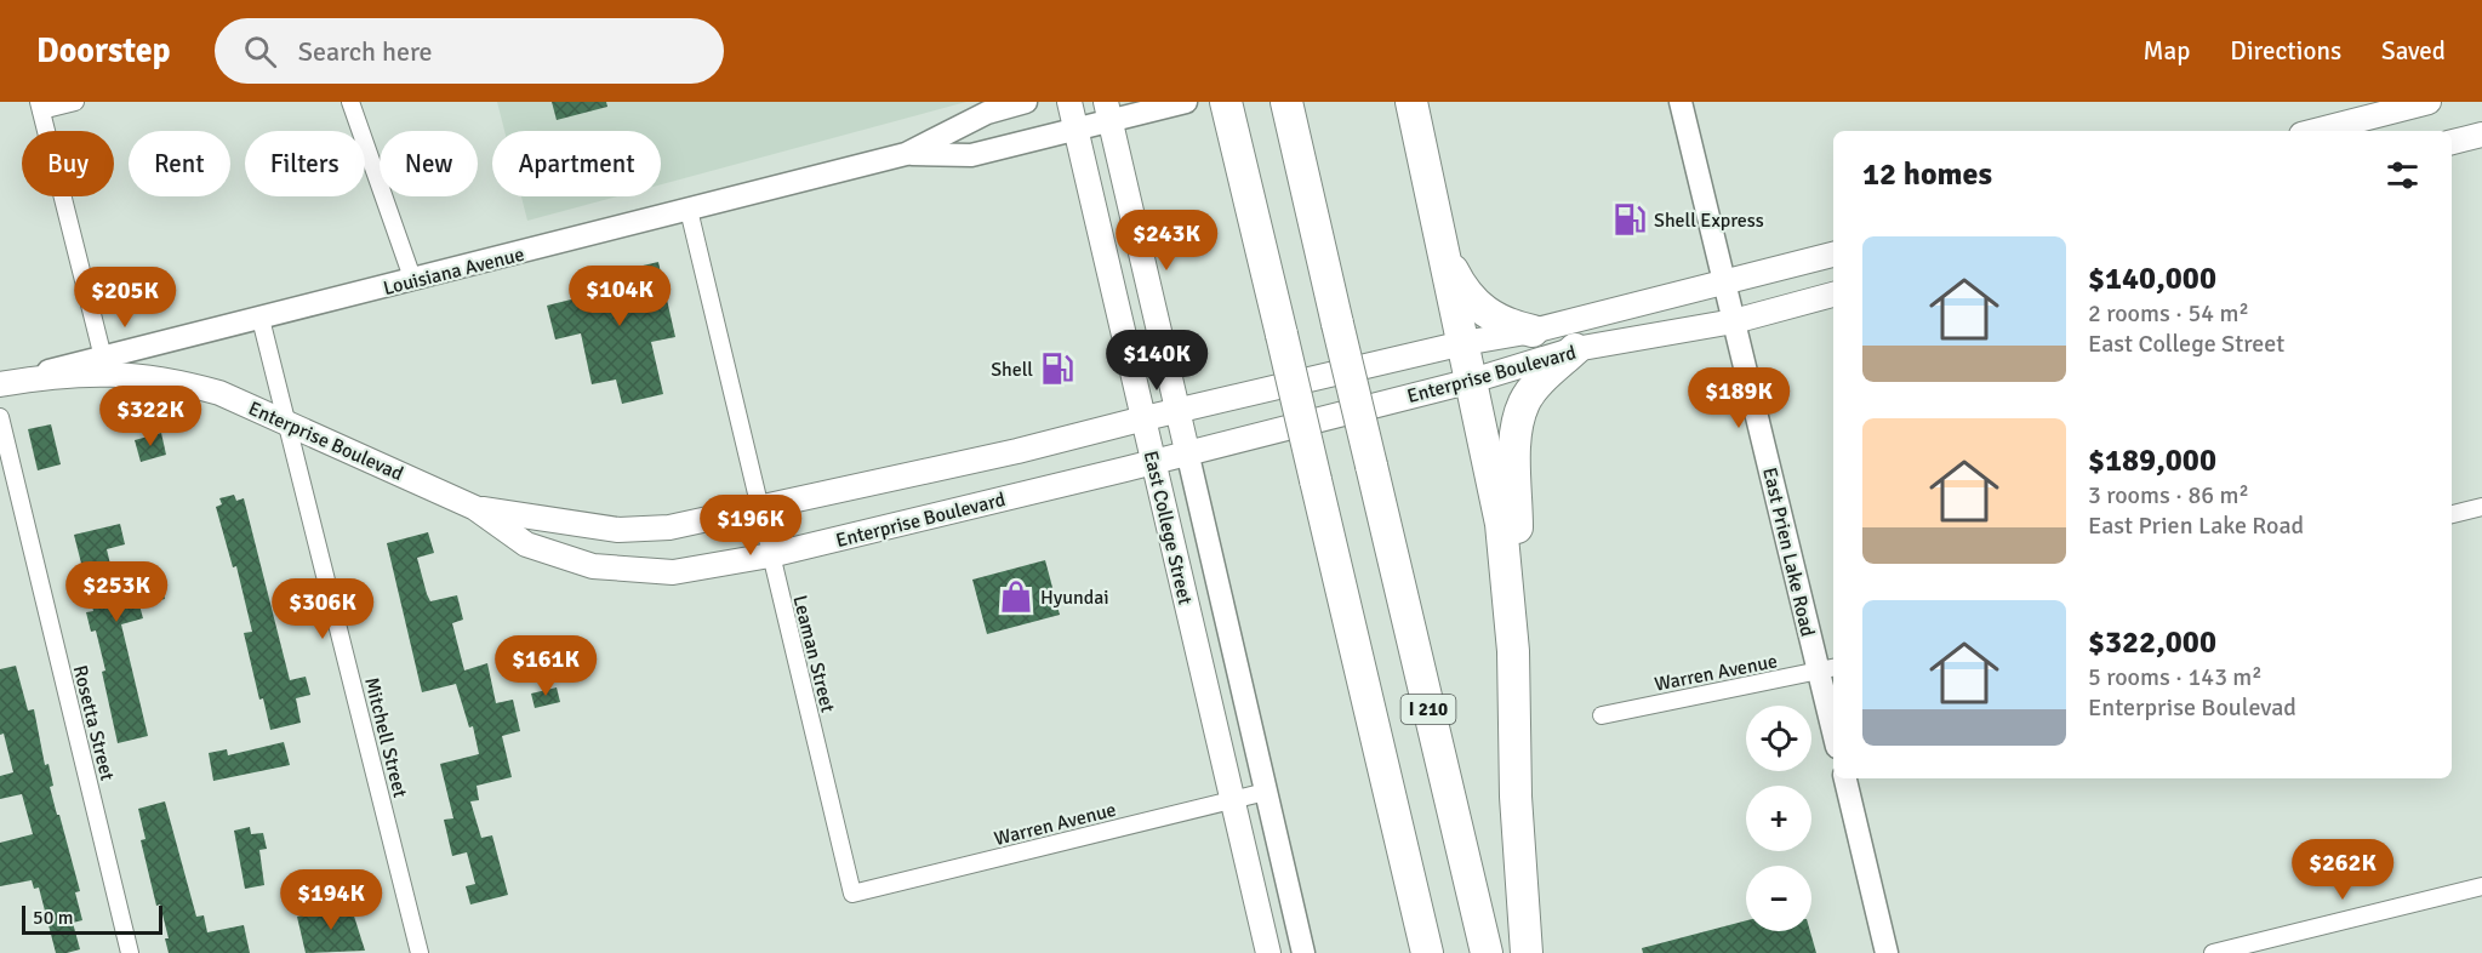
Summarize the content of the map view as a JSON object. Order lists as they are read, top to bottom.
{
  "streets": {
    "highway": ["I 210"],
    "main road": ["Enterprise Boulevard", "Enterprise Boulevad", "East College Street"],
    "street": [
      "Louisiana Avenue",
      "East Prien Lake Road",
      "Leaman Street",
      "Warren Avenue",
      "Rosetta Street",
      "Mitchell Street"
    ]
  },
  "crossings": [
    ["Louisiana Avenue", "Enterprise Boulevad"],
    ["Louisiana Avenue", "East College Street"],
    ["Louisiana Avenue", "Leaman Street"],
    ["Louisiana Avenue", "Mitchell Street"],
    ["Enterprise Boulevard", "Enterprise Boulevad"],
    ["Enterprise Boulevard", "East College Street"],
    ["Enterprise Boulevard", "East Prien Lake Road"],
    ["Enterprise Boulevard", "Leaman Street"],
    ["Enterprise Boulevad", "Mitchell Street"],
    ["East College Street", "Warren Avenue"],
    ["East Prien Lake Road", "Warren Avenue"],
    ["Leaman Street", "Warren Avenue"]
  ],
  "places": {
    "fuel station": ["Shell Express", "Shell"],
    "shop": ["Hyundai"]
  },
  "scale_bar": "50 m",
  "page": {
    "header": "Doorstep",
    "search": "Search here",
    "nav": ["Map", "Directions", "Saved"],
    "chip": [
      "Buy",
      "Rent",
      "Filters",
      "New",
      "Apartment"
    ],
    "heading": "12 homes",
    "price": [
      "$243K",
      "$104K",
      "$205K",
      "$140K",
      "$189K",
      "$322K",
      "$196K",
      "$253K",
      "$306K",
      "$161K",
      "$262K",
      "$194K"
    ],
    "list": [
      {
        "name": "$140,000",
        "note": "2 rooms · 54 m² · East College Street"
      },
      {
        "name": "$189,000",
        "note": "3 rooms · 86 m² · East Prien Lake Road"
      },
      {
        "name": "$322,000",
        "note": "5 rooms · 143 m² · Enterprise Boulevad"
      }
    ],
    "map_buttons": ["+", "−"],
    "scale": "50 m"
  }
}
